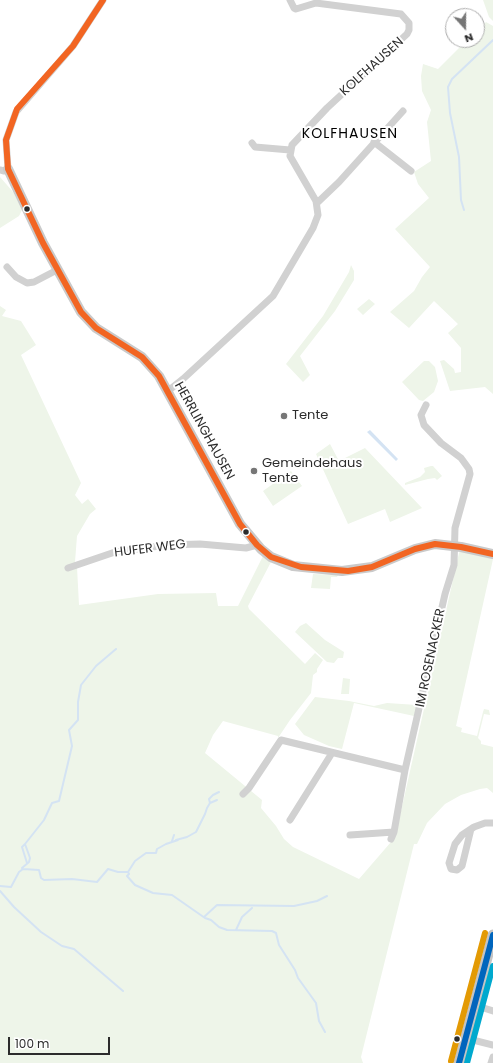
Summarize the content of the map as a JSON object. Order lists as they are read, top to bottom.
{
  "streets": {
    "street": [
      "KOLFHAUSEN",
      "HERRLINGHAUSEN",
      "HUFER WEG",
      "IM ROSENACKER"
    ]
  },
  "crossings": [
    ["HERRLINGHAUSEN", "HUFER WEG"],
    ["HERRLINGHAUSEN", "IM ROSENACKER"]
  ],
  "districts": ["KOLFHAUSEN"],
  "places": ["Tente", "Gemeindehaus Tente"],
  "scale_bar": "100 m",
  "north": "bottom"
}
